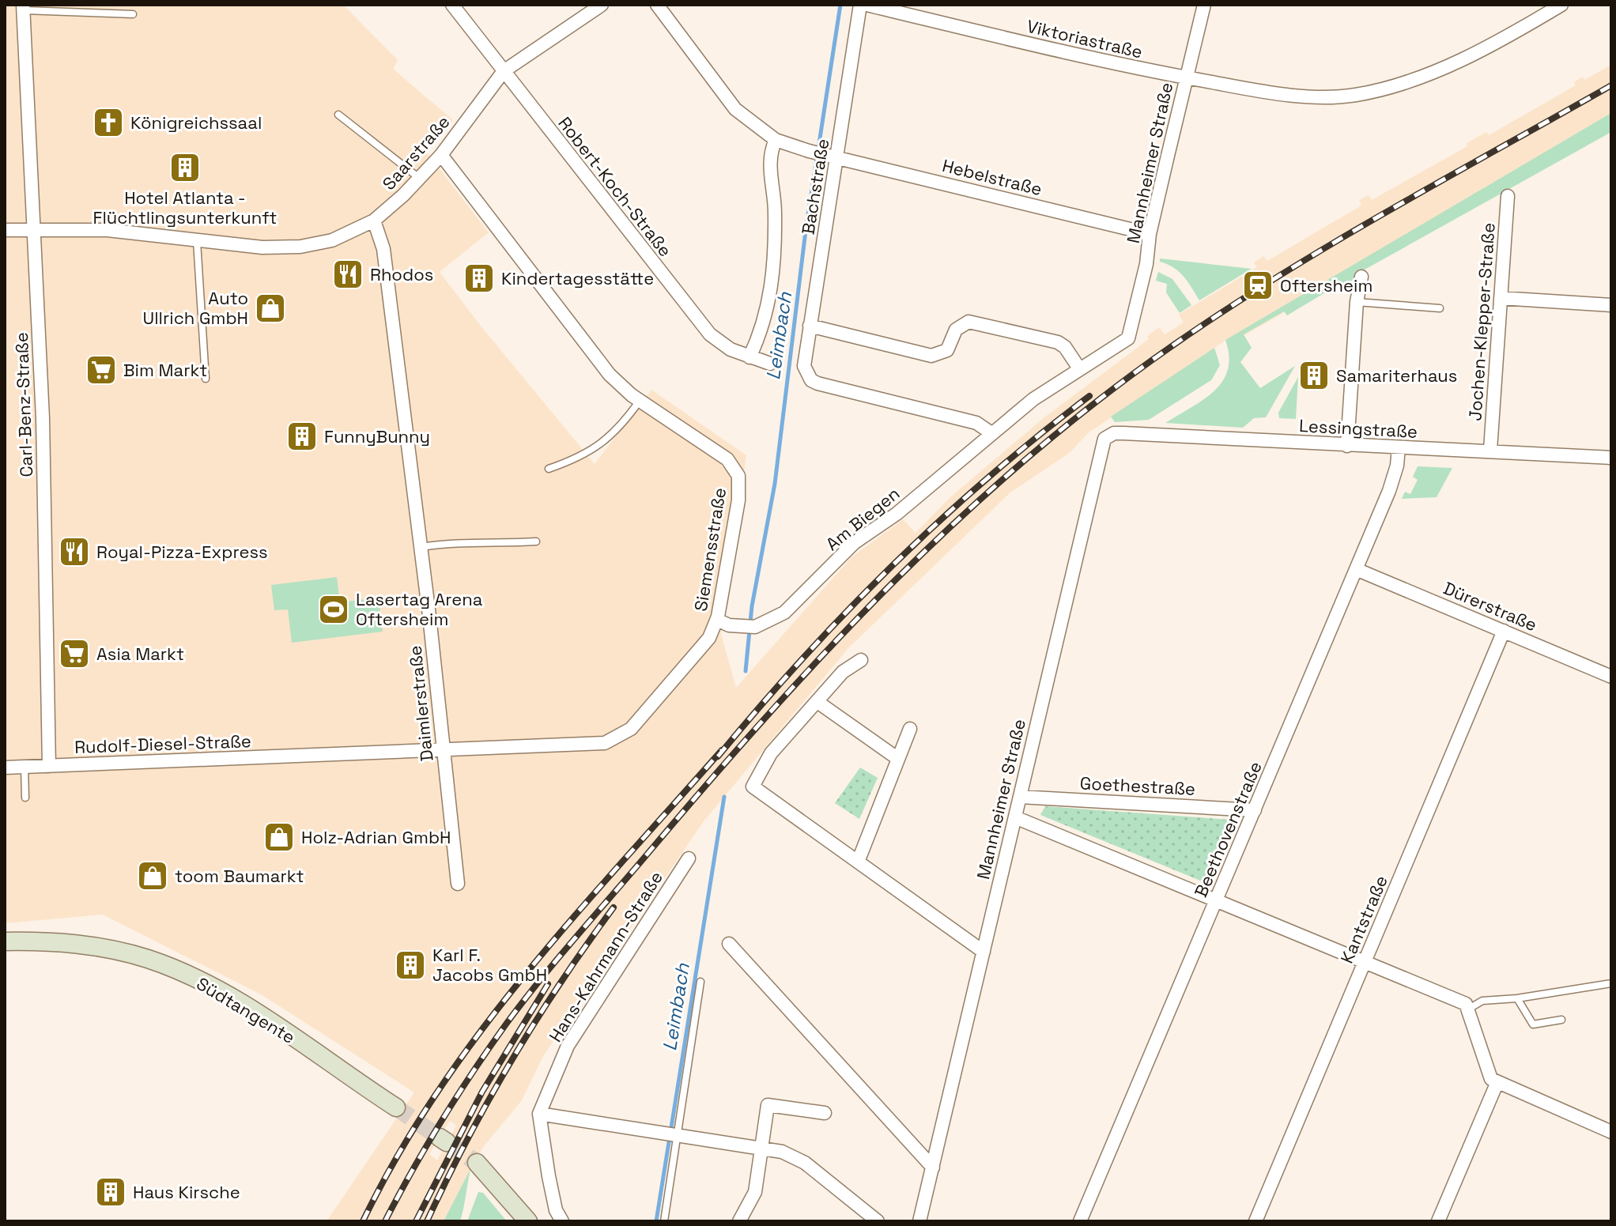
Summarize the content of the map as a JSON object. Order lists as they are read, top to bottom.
{
  "streets": {
    "main road": ["Südtangente"],
    "street": [
      "Viktoriastraße",
      "Saarstraße",
      "Mannheimer Straße",
      "Hebelstraße",
      "Robert-Koch-Straße",
      "Bachstraße",
      "Jochen-Klepper-Straße",
      "Carl-Benz-Straße",
      "Lessingstraße",
      "Am Biegen",
      "Siemensstraße",
      "Dürerstraße",
      "Daimlerstraße",
      "Rudolf-Diesel-Straße",
      "Goethestraße",
      "Beethovenstraße",
      "Kantstraße",
      "Hans-Kahrmann-Straße"
    ]
  },
  "crossings": [
    ["Viktoriastraße", "Mannheimer Straße"],
    ["Saarstraße", "Robert-Koch-Straße"],
    ["Saarstraße", "Carl-Benz-Straße"],
    ["Saarstraße", "Siemensstraße"],
    ["Saarstraße", "Daimlerstraße"],
    ["Mannheimer Straße", "Hebelstraße"],
    ["Mannheimer Straße", "Lessingstraße"],
    ["Mannheimer Straße", "Am Biegen"],
    ["Mannheimer Straße", "Goethestraße"],
    ["Hebelstraße", "Bachstraße"],
    ["Bachstraße", "Am Biegen"],
    ["Jochen-Klepper-Straße", "Lessingstraße"],
    ["Carl-Benz-Straße", "Rudolf-Diesel-Straße"],
    ["Lessingstraße", "Beethovenstraße"],
    ["Am Biegen", "Siemensstraße"],
    ["Siemensstraße", "Daimlerstraße"],
    ["Siemensstraße", "Rudolf-Diesel-Straße"],
    ["Dürerstraße", "Beethovenstraße"],
    ["Dürerstraße", "Kantstraße"],
    ["Goethestraße", "Beethovenstraße"]
  ],
  "water": ["Leimbach"],
  "places": {
    "church": ["Königreichssaal"],
    "building": [
      "Hotel Atlanta - Flüchtlingsunterkunft",
      "Kindertagesstätte",
      "Samariterhaus",
      "FunnyBunny",
      "Karl F. Jacobs GmbH",
      "Haus Kirsche"
    ],
    "restaurant": ["Rhodos", "Royal-Pizza-Express"],
    "station": ["Oftersheim"],
    "shop": ["Auto Ullrich GmbH", "Holz-Adrian GmbH", "toom Baumarkt"],
    "supermarket": ["Bim Markt", "Asia Markt"],
    "sports": ["Lasertag Arena Oftersheim"]
  }
}
